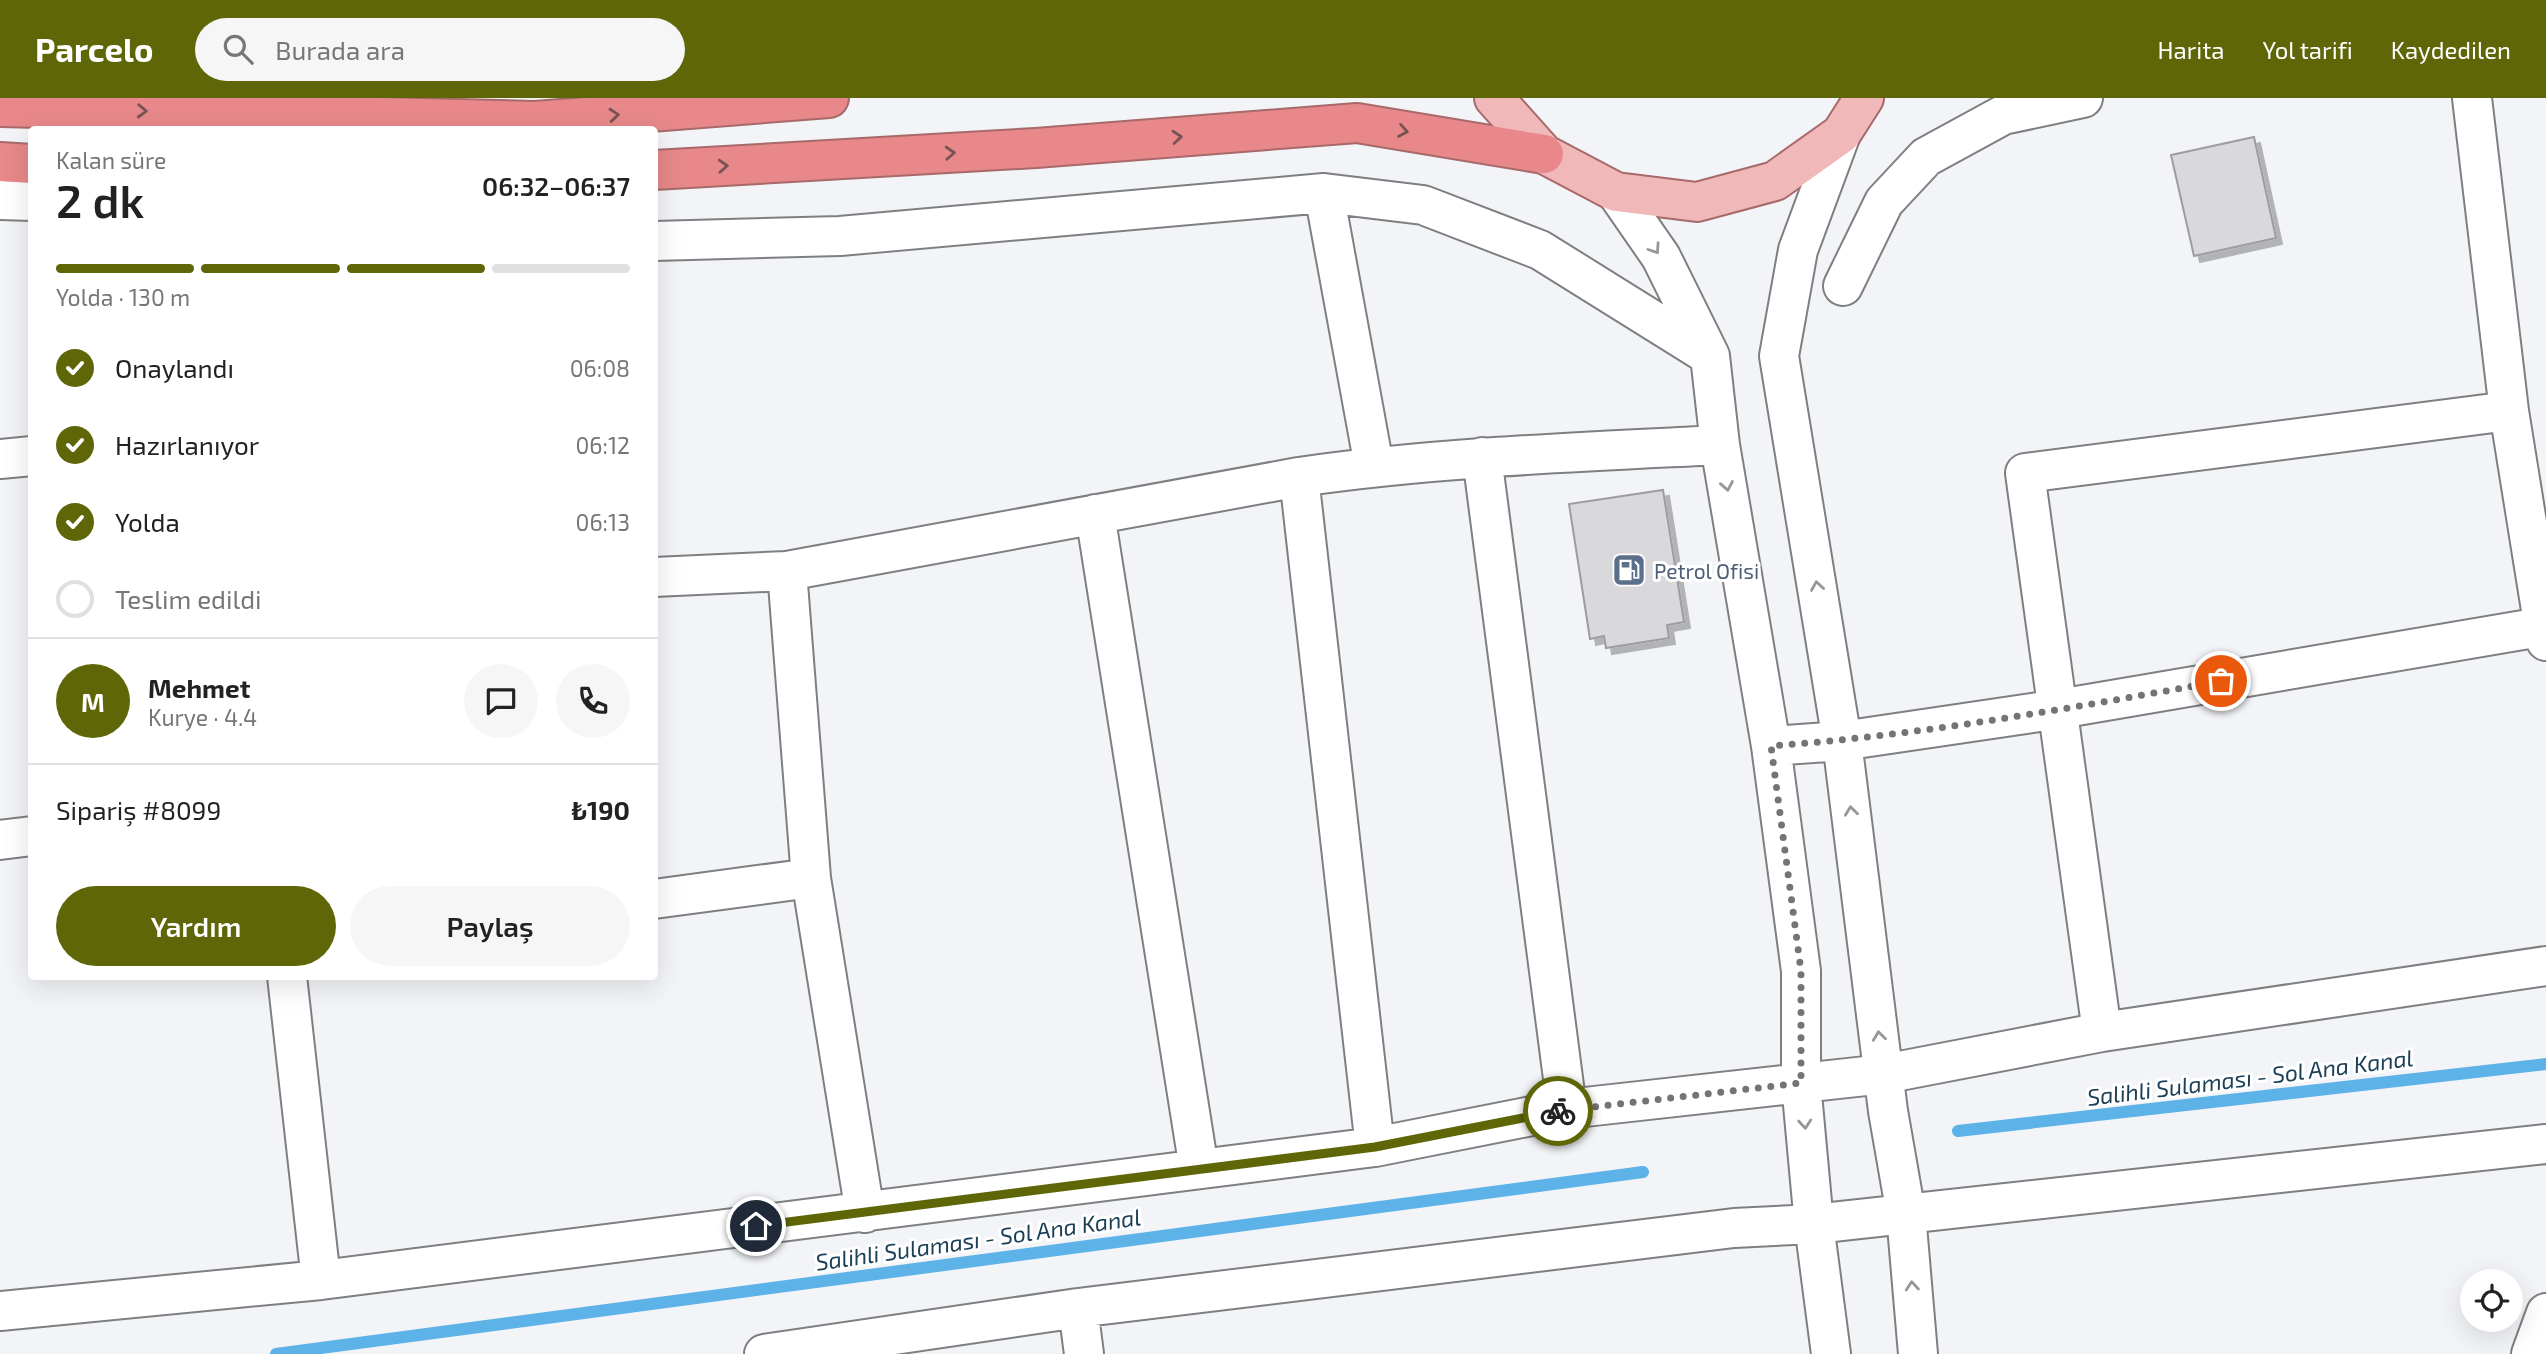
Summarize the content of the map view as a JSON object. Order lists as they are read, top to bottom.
{
  "water": ["Salihli Sulaması - Sol Ana Kanal"],
  "places": {
    "fuel station": ["Petrol Ofisi"]
  },
  "page": {
    "header": "Parcelo",
    "search": "Burada ara",
    "nav": ["Harita", "Yol tarifi", "Kaydedilen"],
    "heading": ["2 dk", "Kalan süre", "06:32–06:37"],
    "panel": [
      "Mehmet",
      "Kurye · 4.4",
      "Sipariş #8099",
      "₺190"
    ],
    "bar": "Yolda · 130 m",
    "list": [
      ["Onaylandı", "06:08"],
      ["Hazırlanıyor", "06:12"],
      ["Yolda", "06:13"],
      "Teslim edildi"
    ],
    "round": "M",
    "buttons": ["Yardım", "Paylaş"]
  }
}
